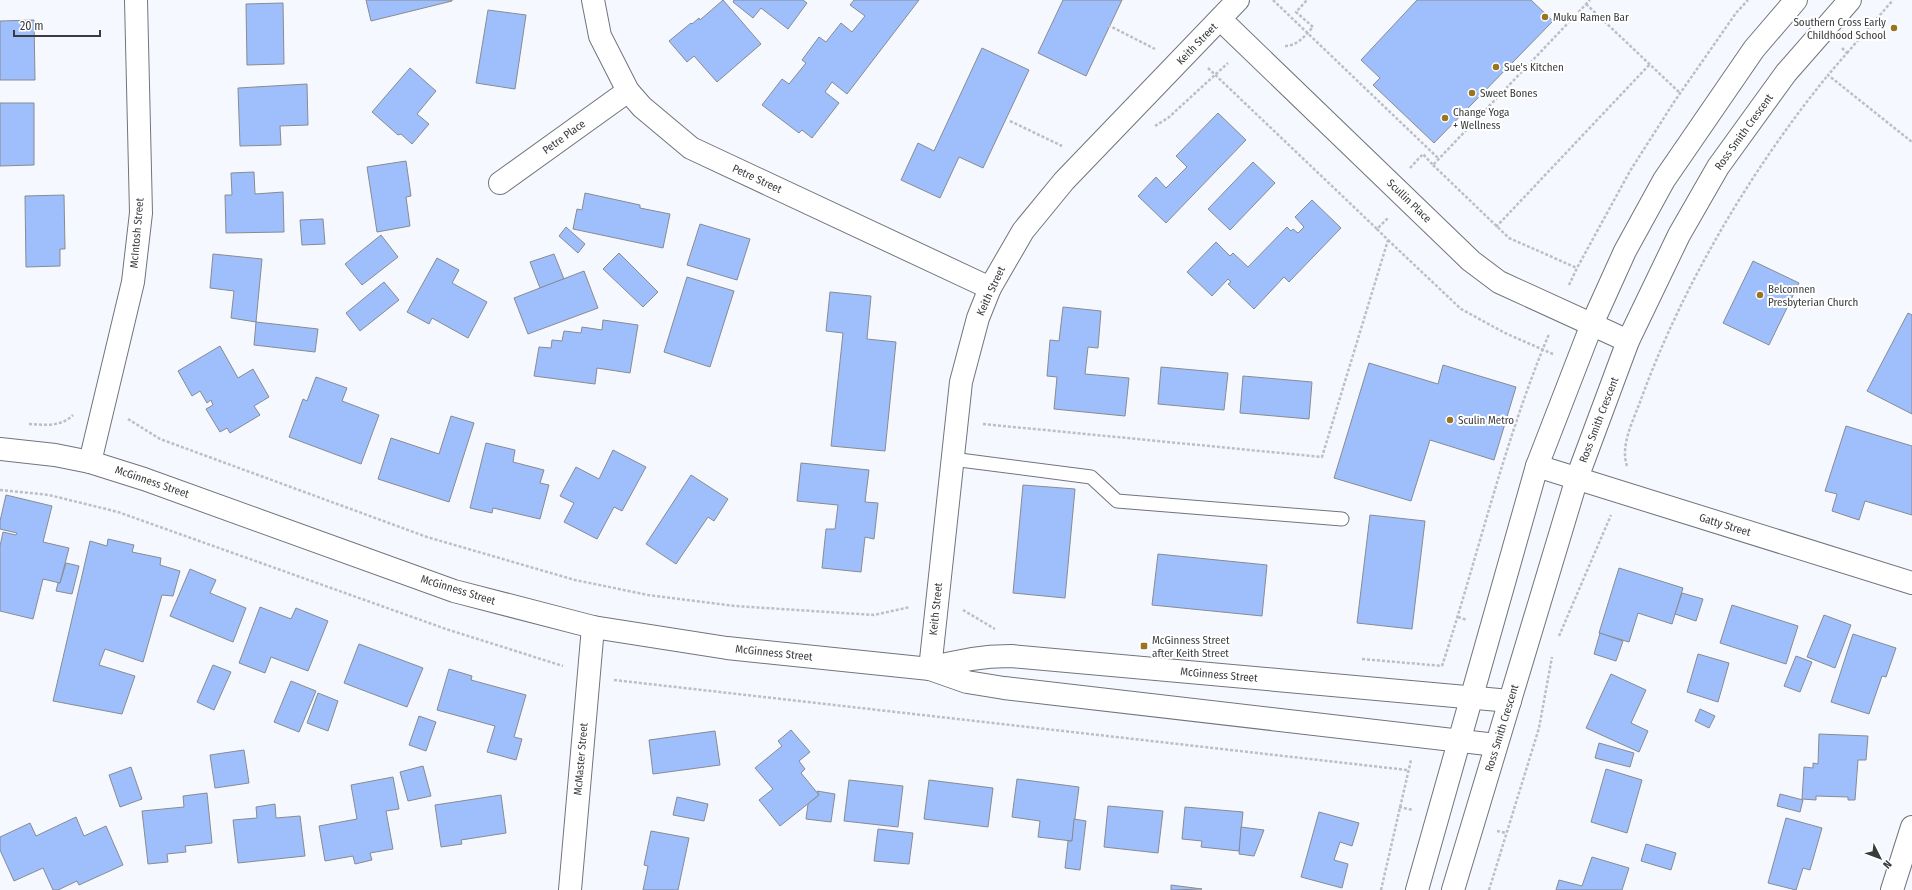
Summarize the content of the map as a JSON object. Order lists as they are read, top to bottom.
{
  "streets": {
    "street": [
      "Keith Street",
      "Ross Smith Crescent",
      "Petre Place",
      "Petre Street",
      "Scullin Place",
      "McIntosh Street",
      "McGinness Street",
      "Gatty Street",
      "McMaster Street"
    ]
  },
  "crossings": [
    ["Keith Street", "Petre Street"],
    ["Keith Street", "Scullin Place"],
    ["Keith Street", "McGinness Street"],
    ["Ross Smith Crescent", "Scullin Place"],
    ["Ross Smith Crescent", "McGinness Street"],
    ["Ross Smith Crescent", "Gatty Street"],
    ["Petre Place", "Petre Street"],
    ["McIntosh Street", "McGinness Street"],
    ["McGinness Street", "McMaster Street"]
  ],
  "places": {
    "other": [
      "Muku Ramen Bar",
      "Southern Cross Early Childhood School",
      "Sue's Kitchen",
      "Sweet Bones",
      "Change Yoga + Wellness",
      "Belconnen Presbyterian Church",
      "Sculin Metro"
    ],
    "transit": ["McGinness Street after Keith Street"]
  },
  "scale_bar": "20 m",
  "north": "bottom right"
}
